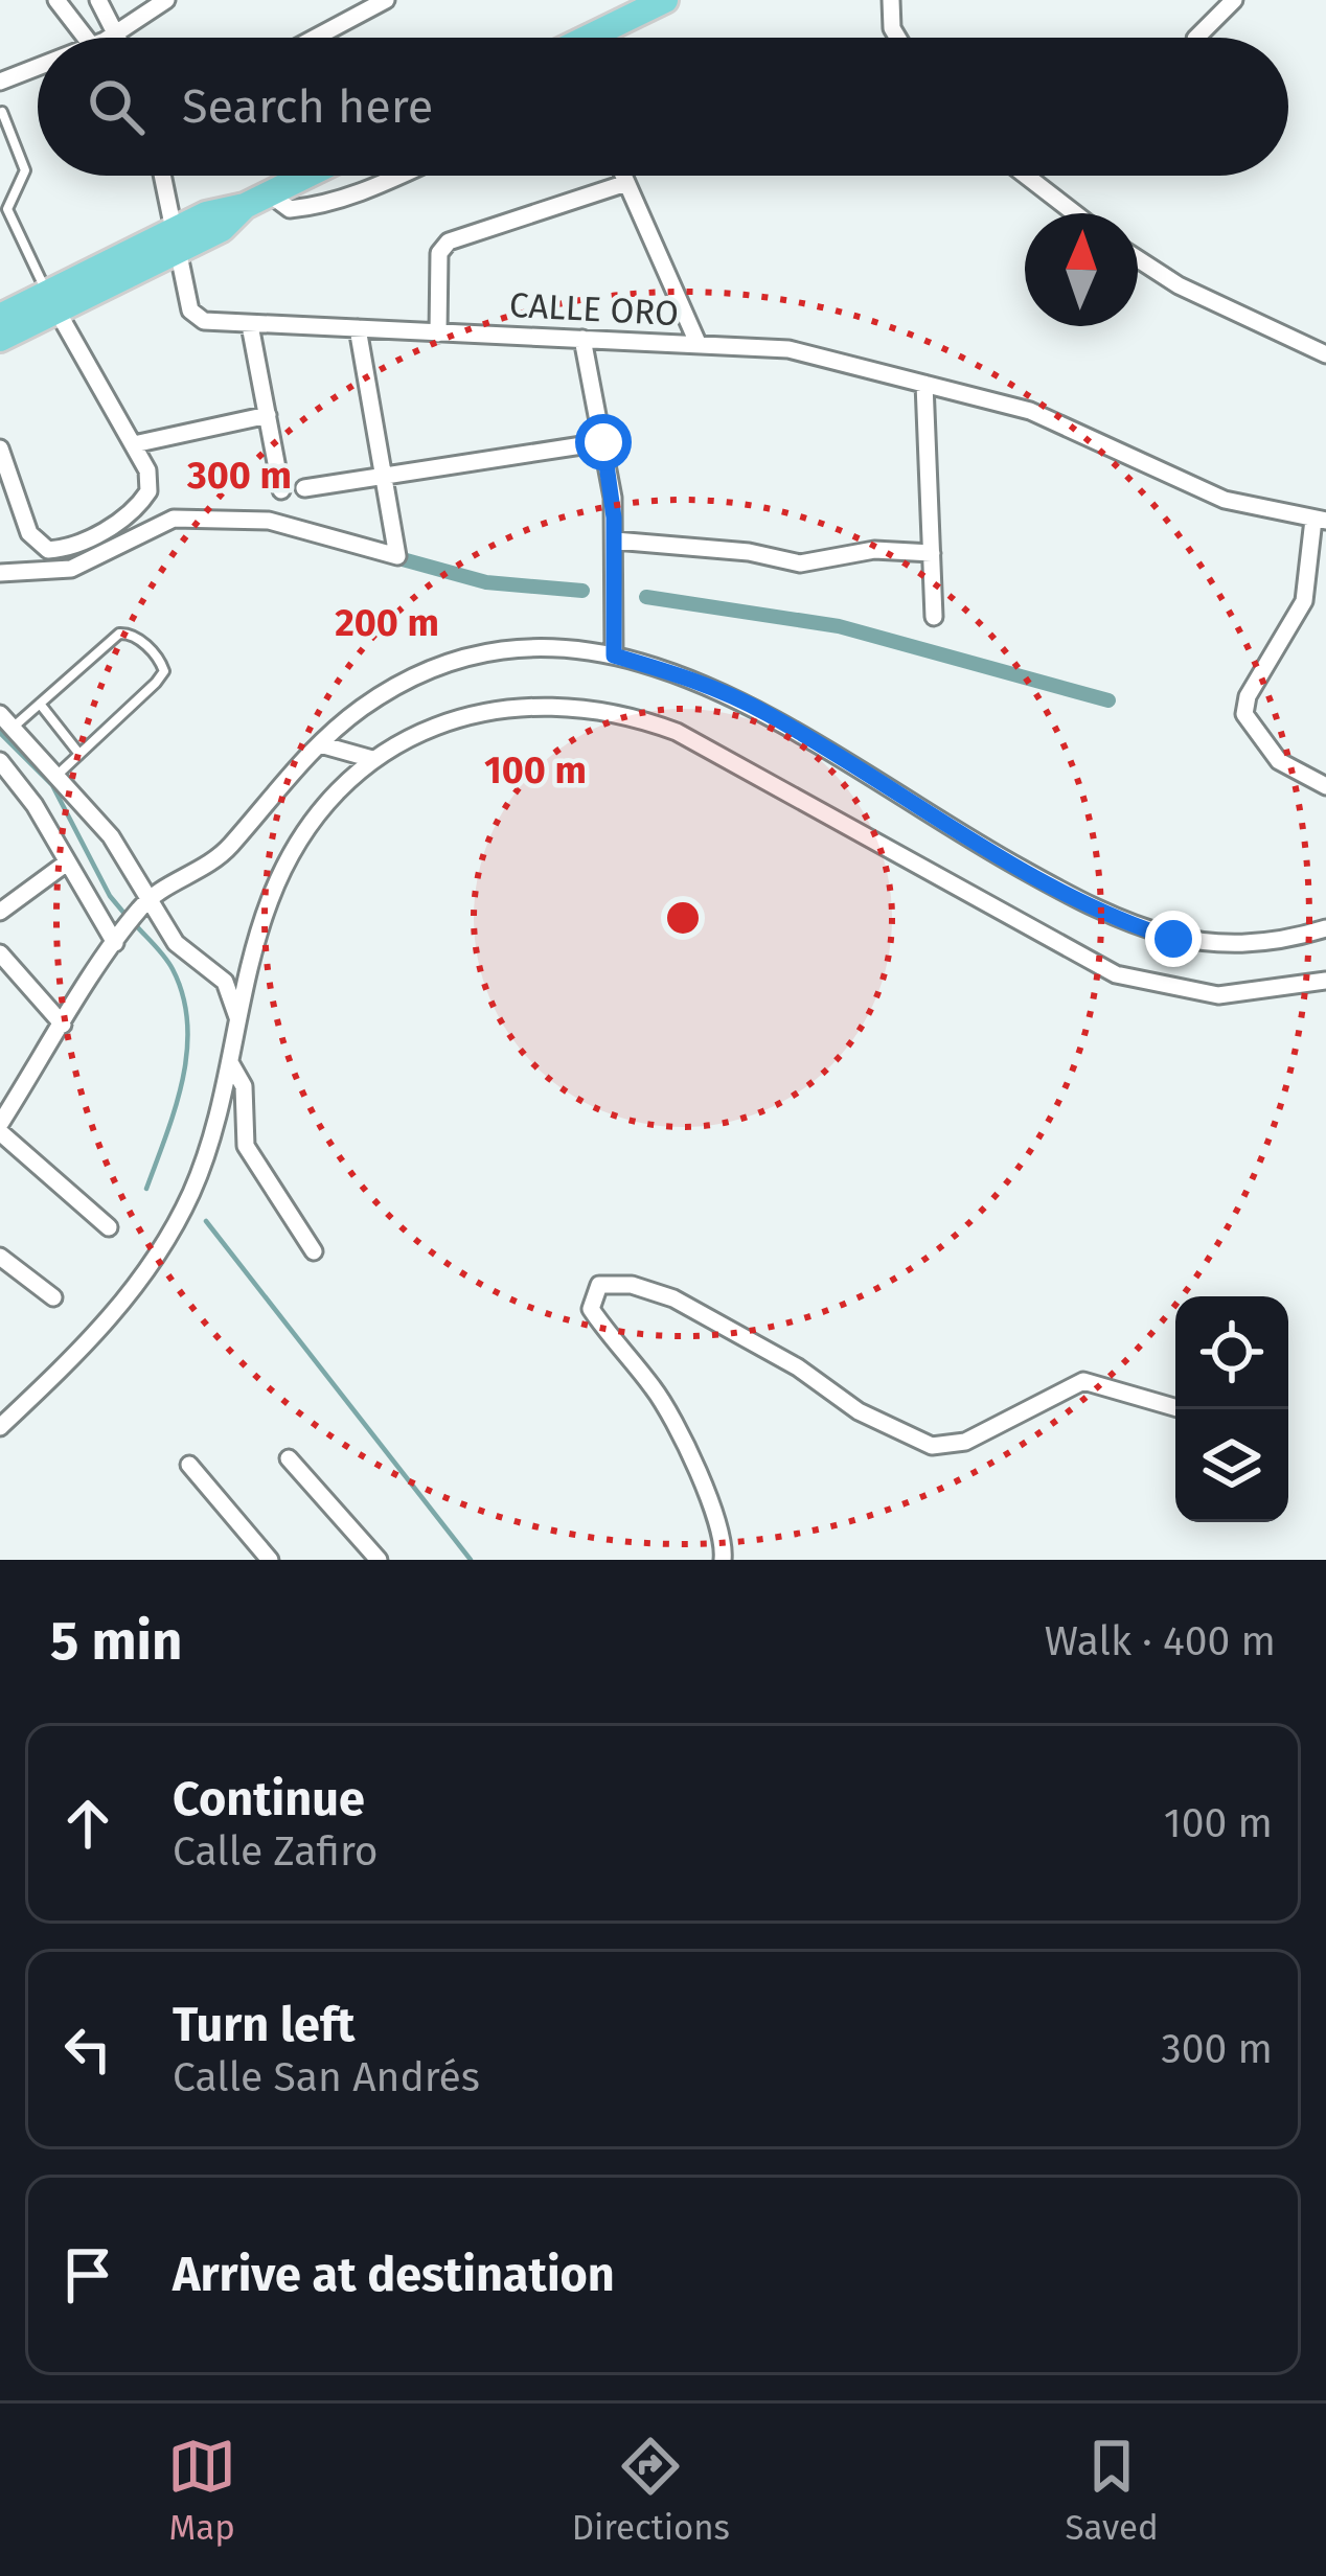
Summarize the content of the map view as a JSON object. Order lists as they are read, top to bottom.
{
  "streets": {
    "street": ["CALLE ORO"]
  },
  "north": "top",
  "page": {
    "search": "Search here",
    "heading": ["5 min", "Walk · 400 m"],
    "list": [
      ["Continue", "Calle Zafiro", "100 m"],
      ["Turn left", "Calle San Andrés", "300 m"],
      "Arrive at destination"
    ],
    "nav": ["Map", "Directions", "Saved"]
  },
  "rings": ["300 m", "200 m", "100 m"]
}
